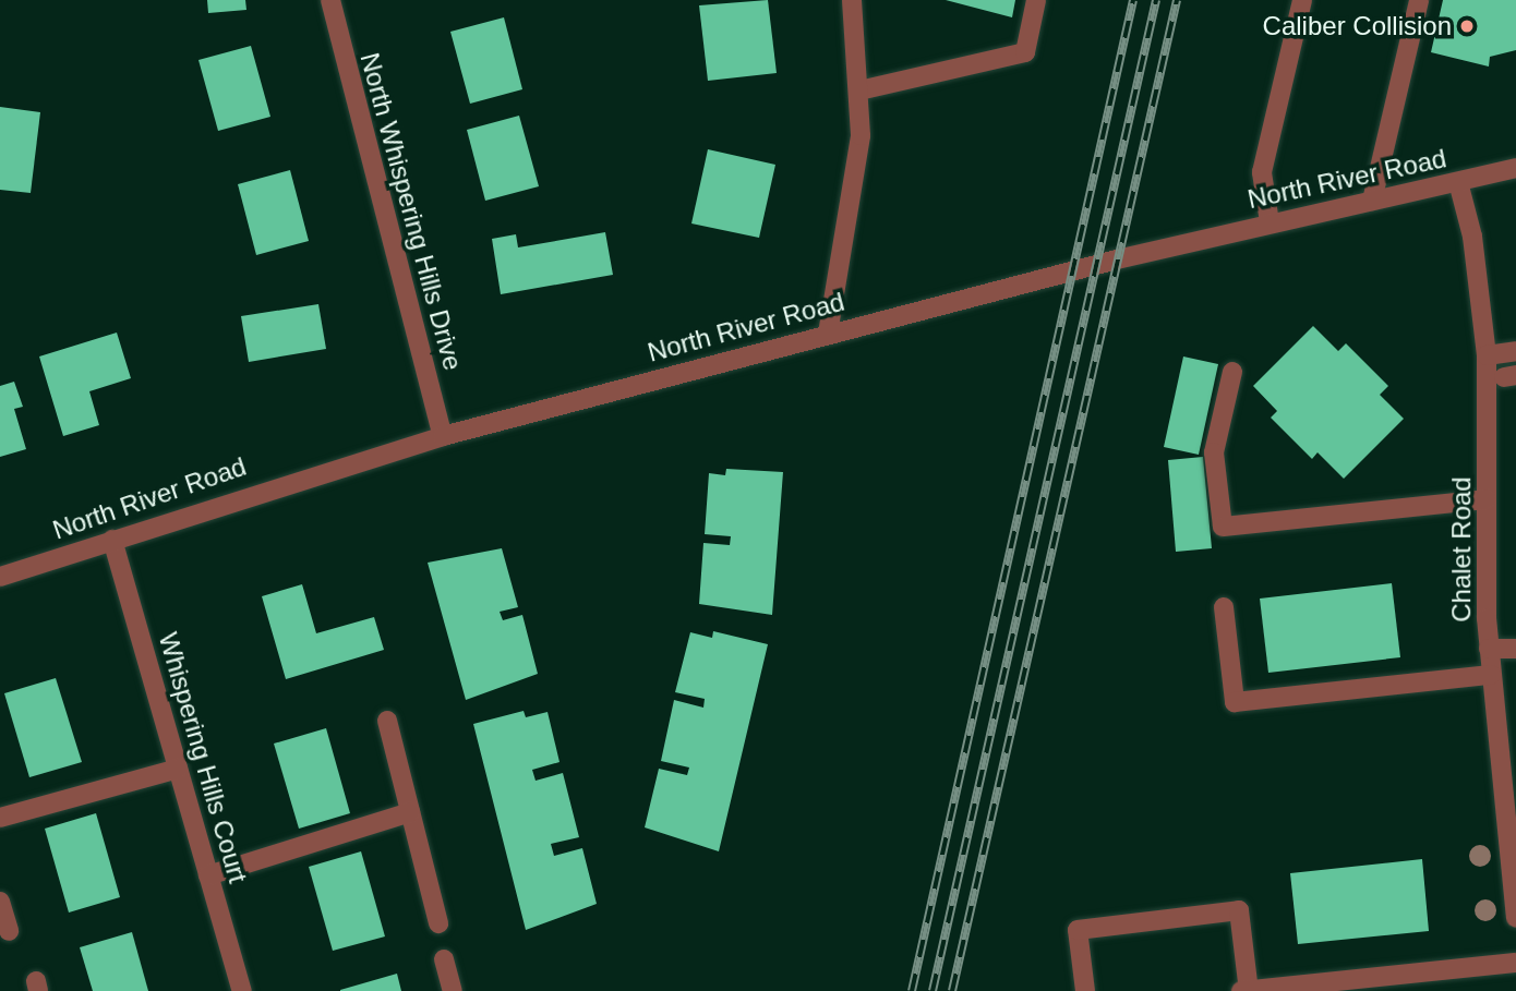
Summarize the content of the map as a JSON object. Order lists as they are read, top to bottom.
{
  "streets": {
    "street": [
      "North River Road",
      "North Whispering Hills Drive",
      "Chalet Road",
      "Whispering Hills Court"
    ]
  },
  "crossings": [
    ["North River Road", "North Whispering Hills Drive"],
    ["North River Road", "Chalet Road"],
    ["North River Road", "Whispering Hills Court"]
  ],
  "places": ["Caliber Collision"]
}
